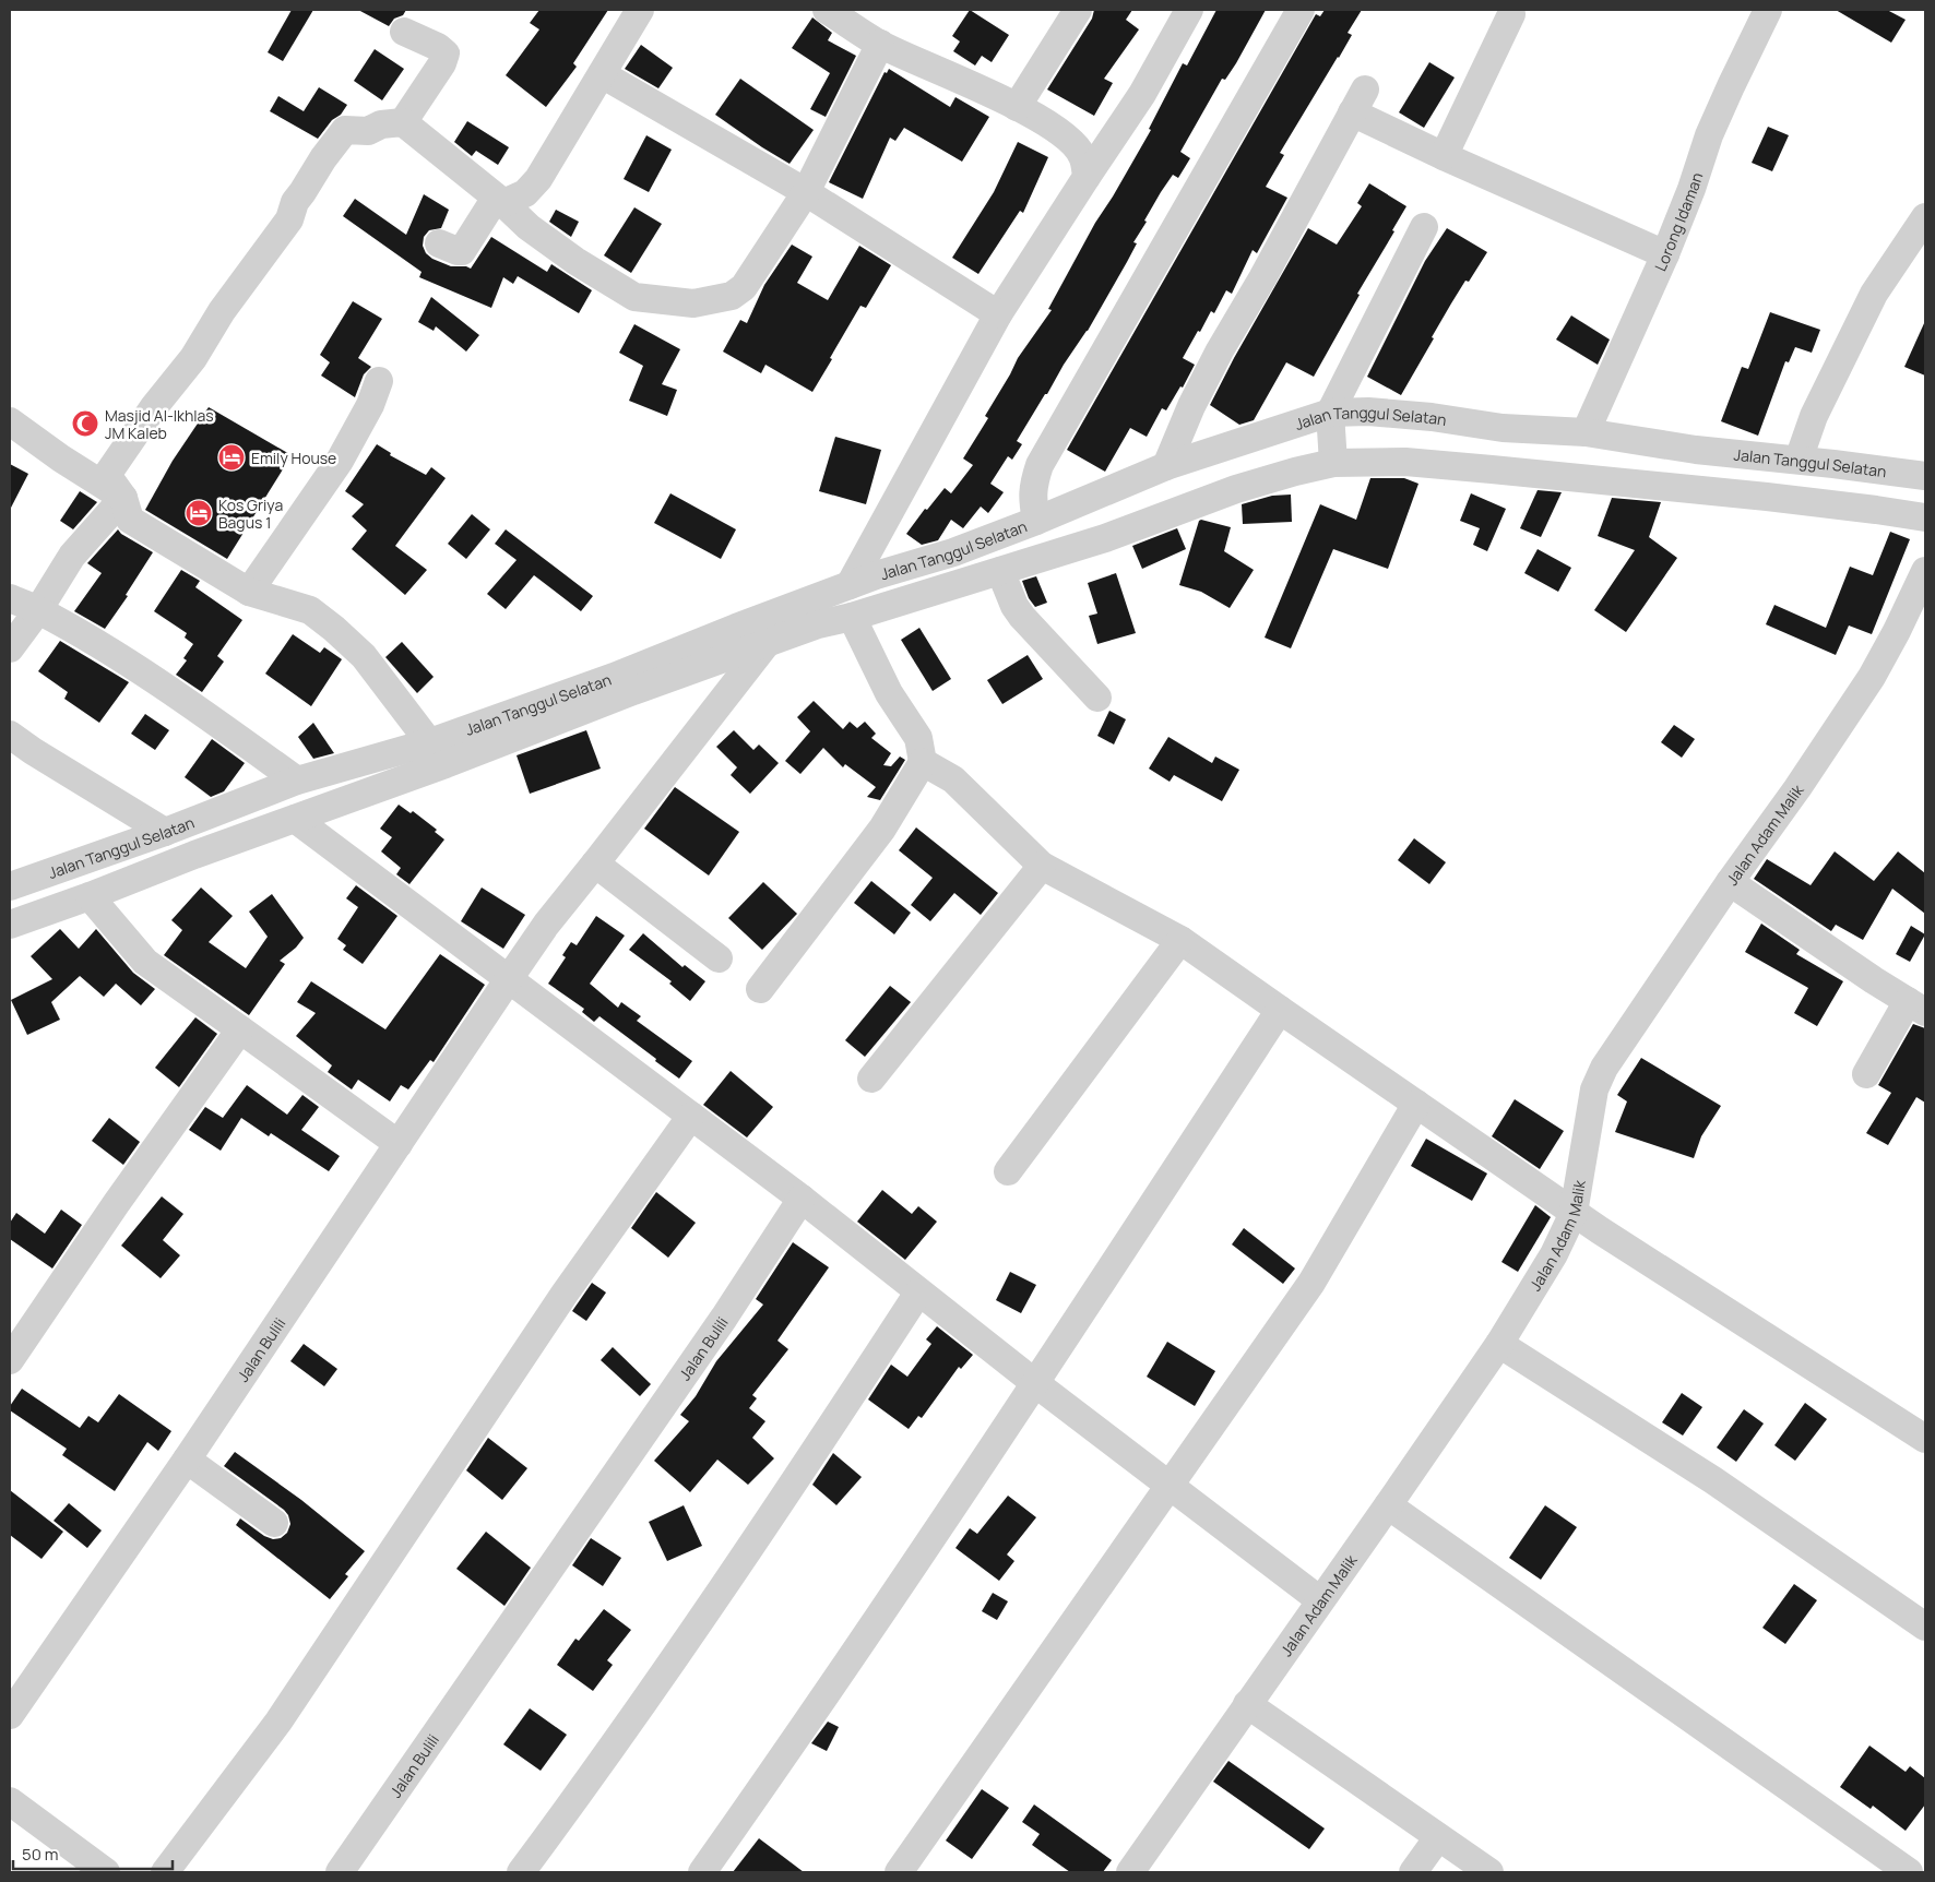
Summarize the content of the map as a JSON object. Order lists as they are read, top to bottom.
{
  "streets": {
    "street": [
      "Lorong Idaman",
      "Jalan Tanggul Selatan",
      "Jalan Adam Malik",
      "Jalan Bulili"
    ]
  },
  "crossings": [
    ["Lorong Idaman", "Jalan Tanggul Selatan"],
    ["Jalan Tanggul Selatan", "Jalan Bulili"]
  ],
  "places": {
    "mosque": ["Masjid Al-Ikhlas JM Kaleb"],
    "hotel": ["Emily House", "Kos Griya Bagus 1"]
  },
  "scale_bar": "50 m"
}
